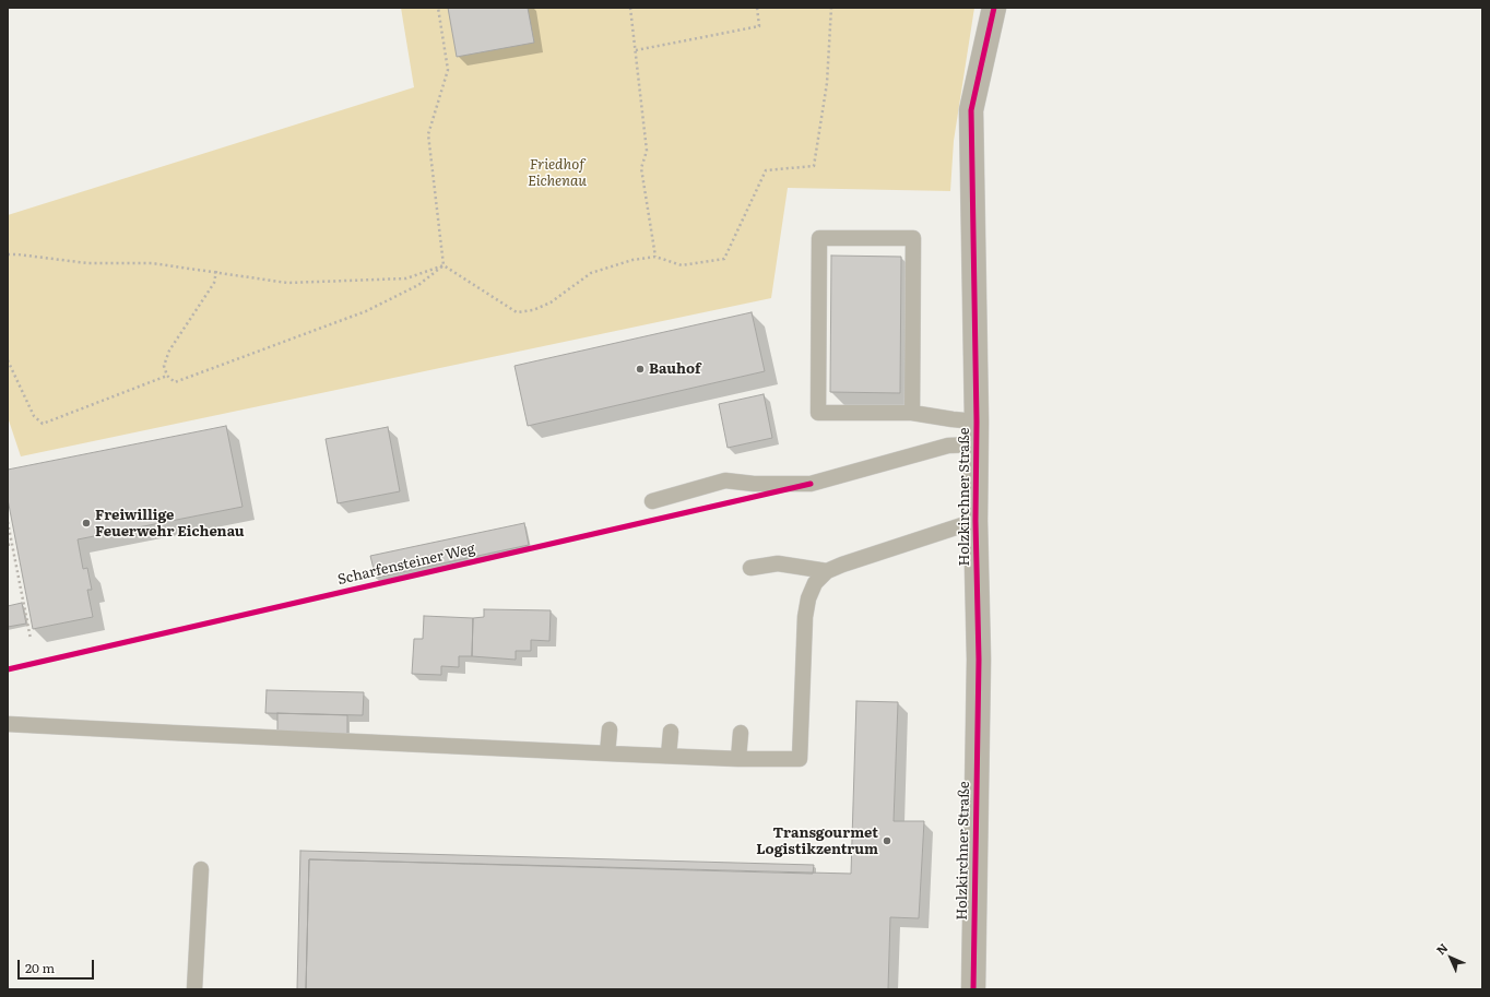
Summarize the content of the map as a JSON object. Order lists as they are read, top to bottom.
{
  "streets": {
    "street": ["Holzkirchner Straße"],
    "cycle path": ["Scharfensteiner Weg"]
  },
  "parks": ["Friedhof Eichenau"],
  "places": ["Bauhof", "Freiwillige Feuerwehr Eichenau", "Transgourmet Logistikzentrum"],
  "scale_bar": "20 m",
  "north": "top left"
}
